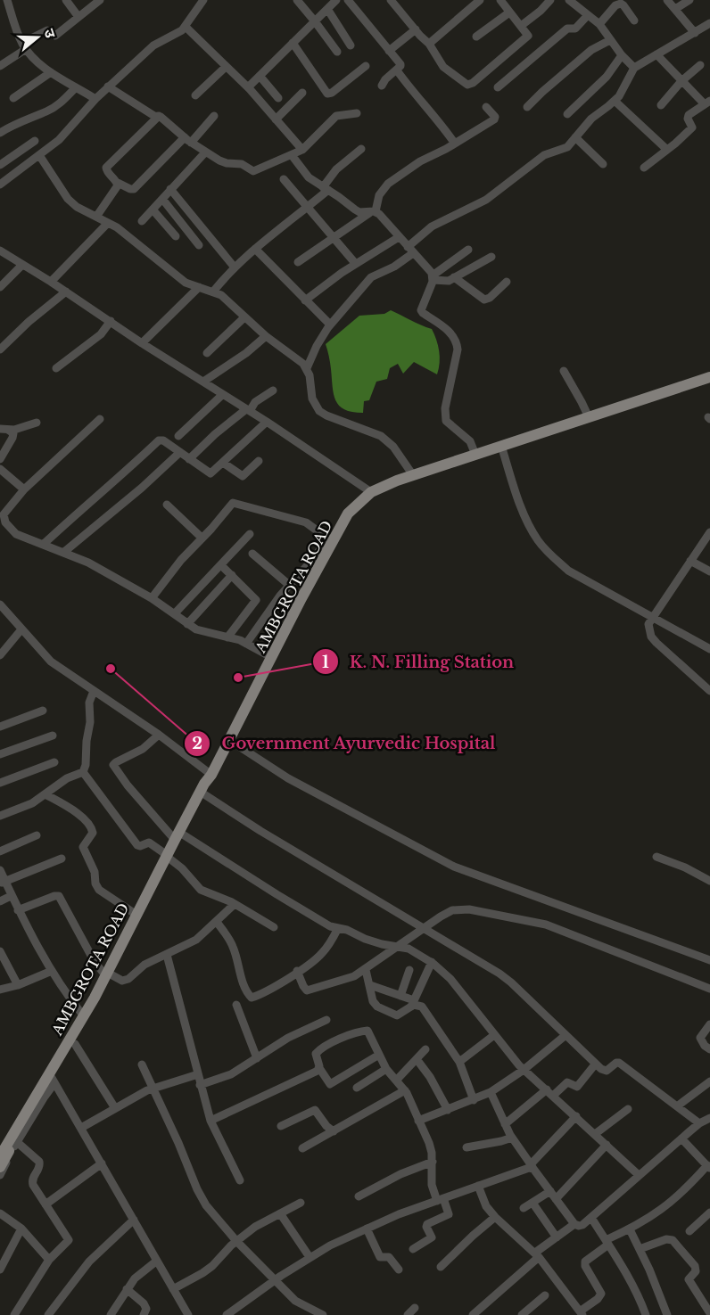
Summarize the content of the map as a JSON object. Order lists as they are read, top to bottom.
{
  "streets": {
    "main road": ["AMBGROTA ROAD"]
  },
  "places": ["Government Ayurvedic Hospital", "K. N. Filling Station"],
  "north": "right"
}
